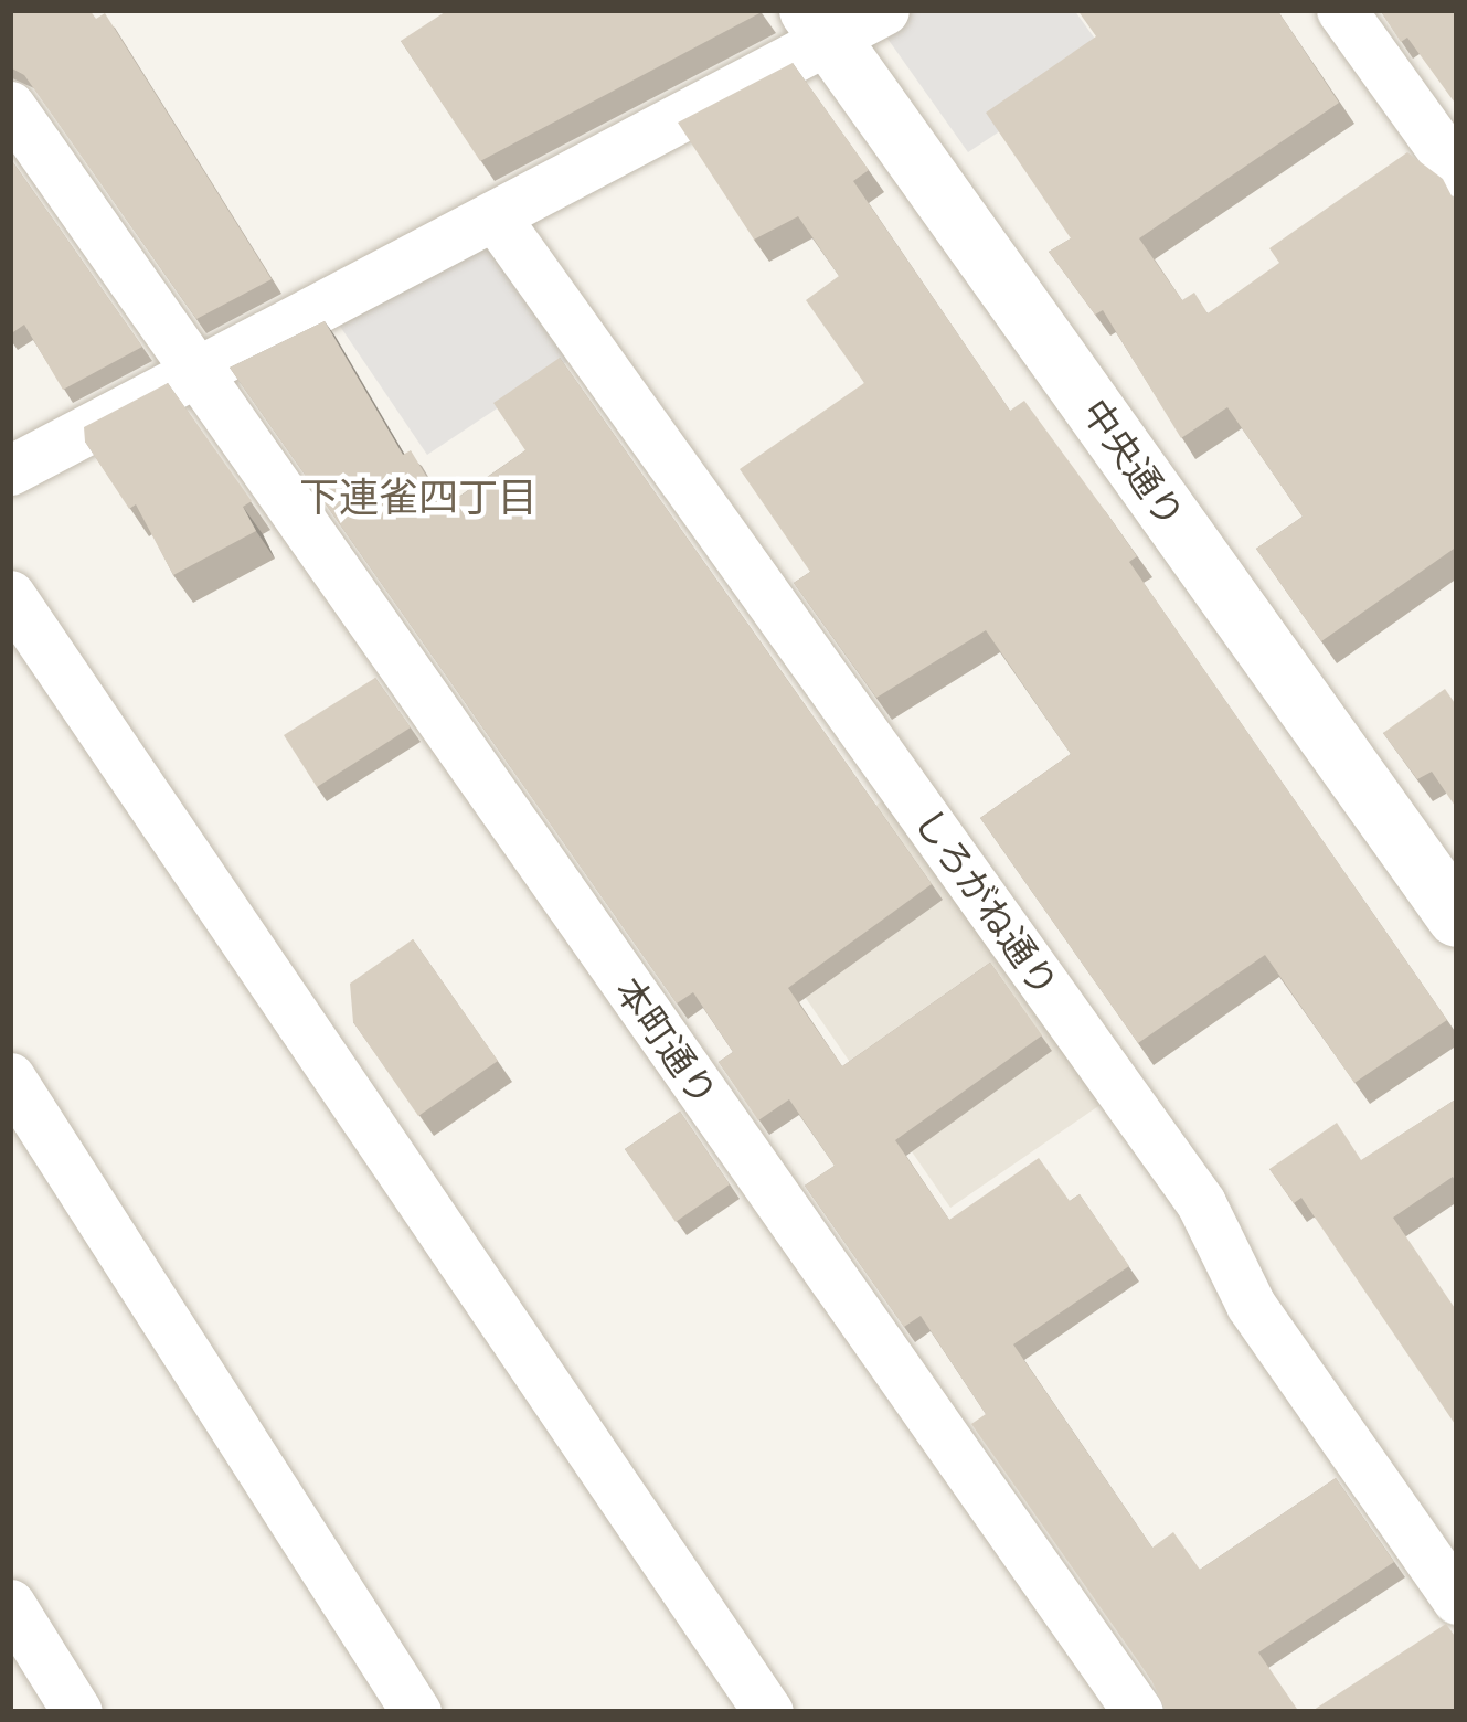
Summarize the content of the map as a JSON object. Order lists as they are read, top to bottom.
{
  "streets": {
    "street": ["中央通り", "しろがね通り", "本町通り"]
  },
  "districts": ["下連雀四丁目"]
}
